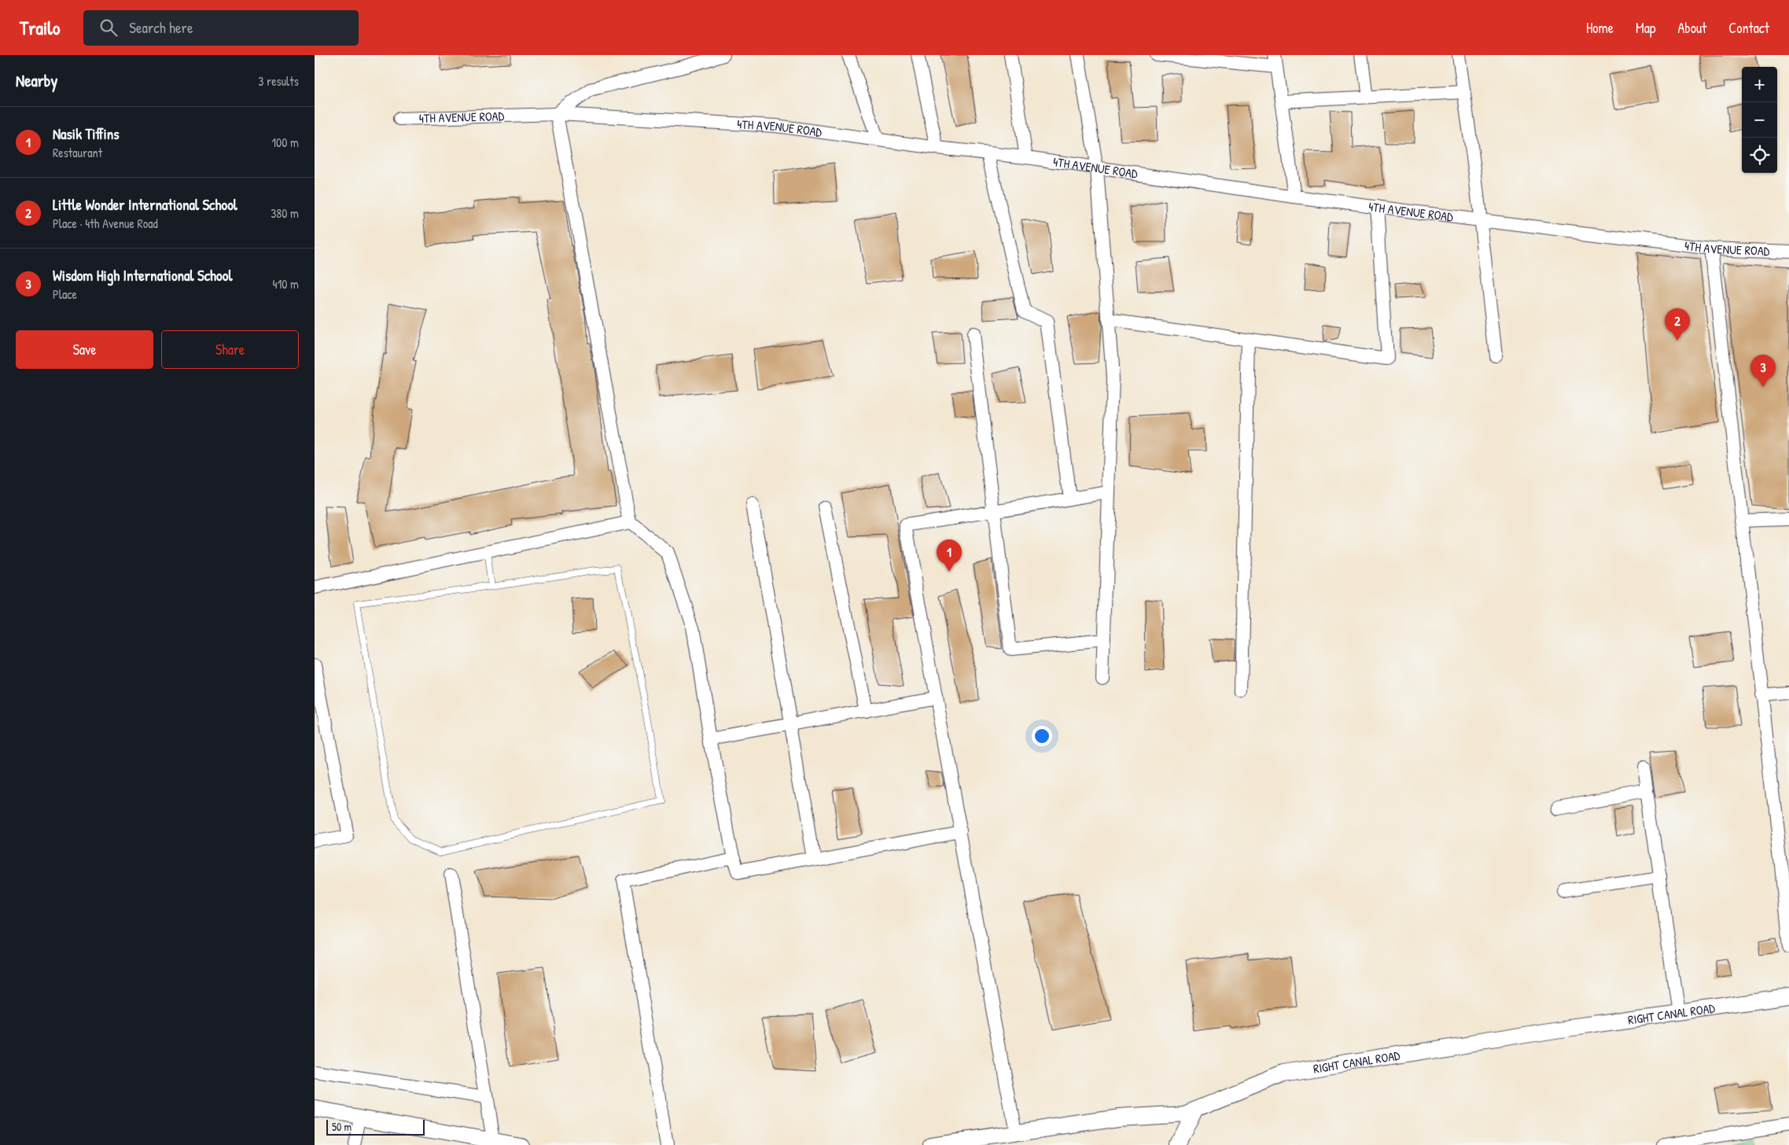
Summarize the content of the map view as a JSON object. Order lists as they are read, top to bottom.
{
  "streets": {
    "street": ["4TH AVENUE ROAD", "RIGHT CANAL ROAD"]
  },
  "scale_bar": "50 m",
  "page": {
    "header": "Trailo",
    "search": "Search here",
    "nav": [
      "Home",
      "Map",
      "About",
      "Contact"
    ],
    "heading": ["Nearby", "3 results"],
    "map_buttons": ["+", "−"],
    "list": [
      {
        "mark": "1",
        "name": "Nasik Tiffins",
        "note": "Restaurant",
        "value": "100 m"
      },
      {
        "mark": "2",
        "name": "Little Wonder International School",
        "note": "Place · 4th Avenue Road",
        "value": "380 m"
      },
      {
        "mark": "3",
        "name": "Wisdom High International School",
        "note": "Place",
        "value": "410 m"
      }
    ],
    "pins": ["2", "3", "1"],
    "buttons": ["Save", "Share"],
    "scale": "50 m"
  }
}
